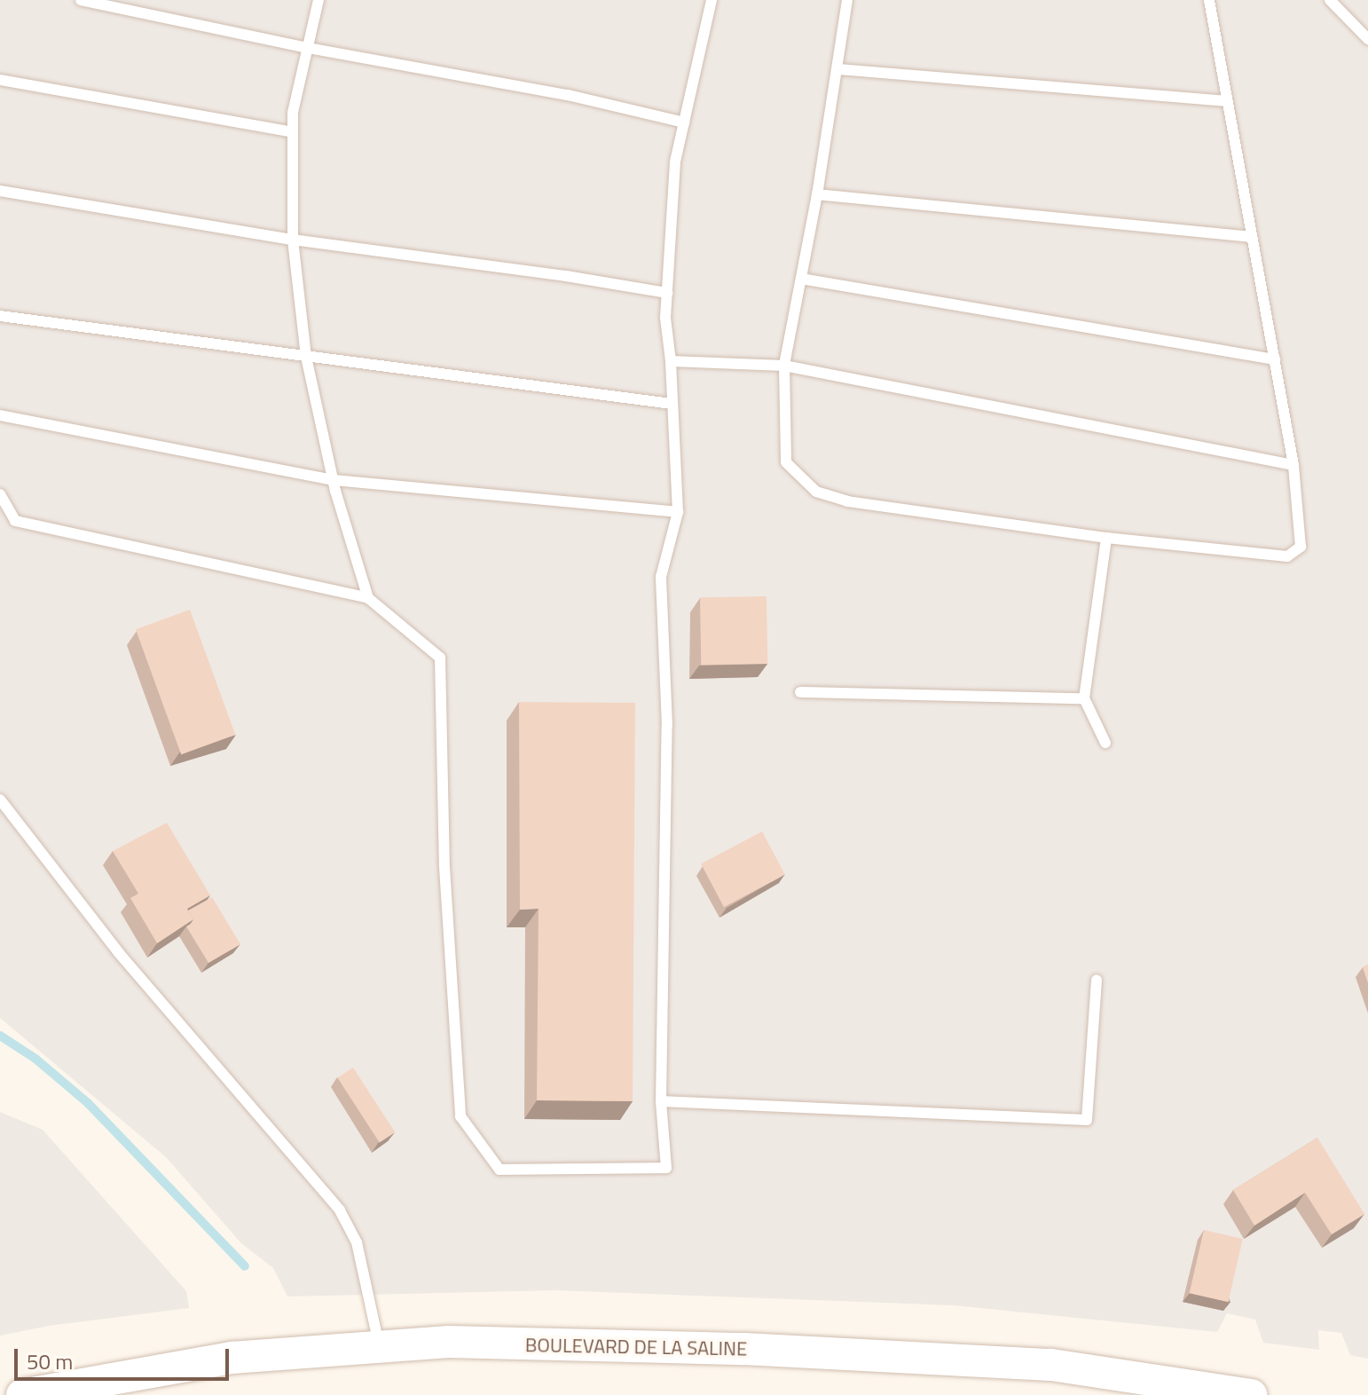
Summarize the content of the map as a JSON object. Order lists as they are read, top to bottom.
{
  "streets": {
    "main road": ["BOULEVARD DE LA SALINE"]
  },
  "scale_bar": "50 m"
}
